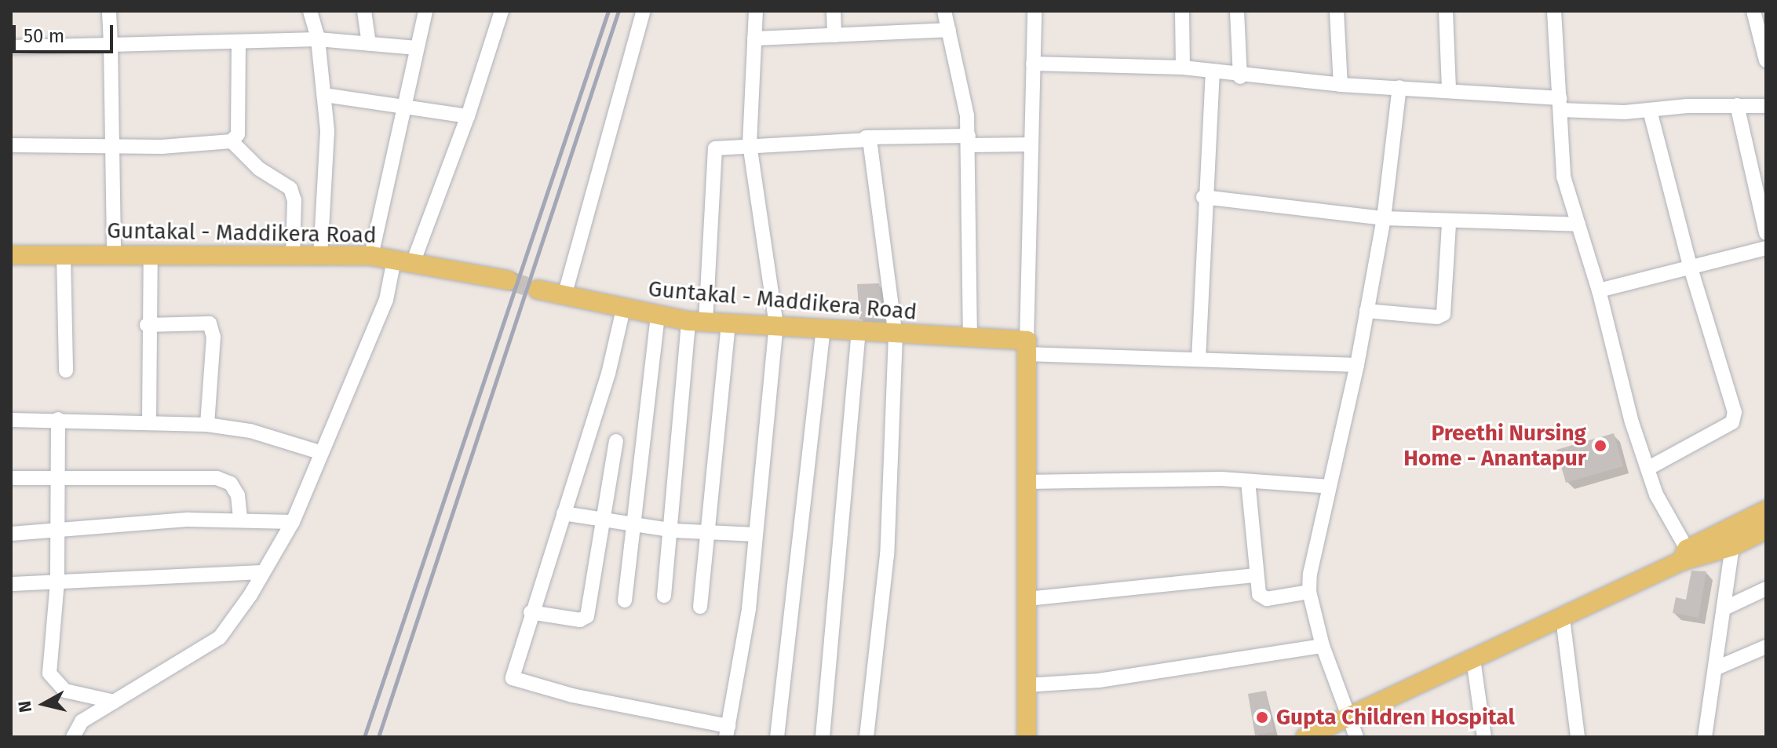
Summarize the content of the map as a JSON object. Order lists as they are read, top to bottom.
{
  "streets": {
    "main road": ["Guntakal - Maddikera Road"]
  },
  "places": ["Preethi Nursing Home - Anantapur", "Gupta Children Hospital"],
  "scale_bar": "50 m",
  "north": "left"
}
